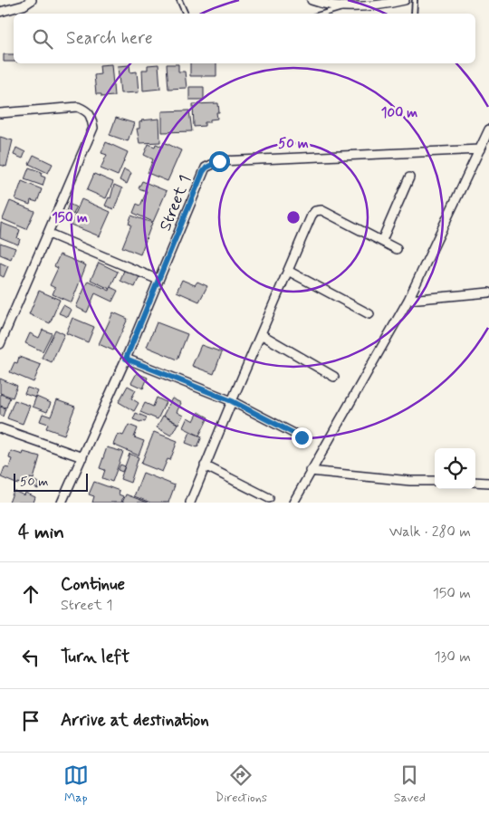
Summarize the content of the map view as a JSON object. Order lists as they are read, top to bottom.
{
  "streets": {
    "street": ["Street 1"]
  },
  "scale_bar": "50 m",
  "page": {
    "search": "Search here",
    "scale": "50 m",
    "heading": ["4 min", "Walk · 280 m"],
    "list": [
      ["Continue", "Street 1", "150 m"],
      ["Turn left", "130 m"],
      "Arrive at destination"
    ],
    "nav": ["Map", "Directions", "Saved"]
  },
  "rings": ["100 m", "50 m", "150 m"]
}
